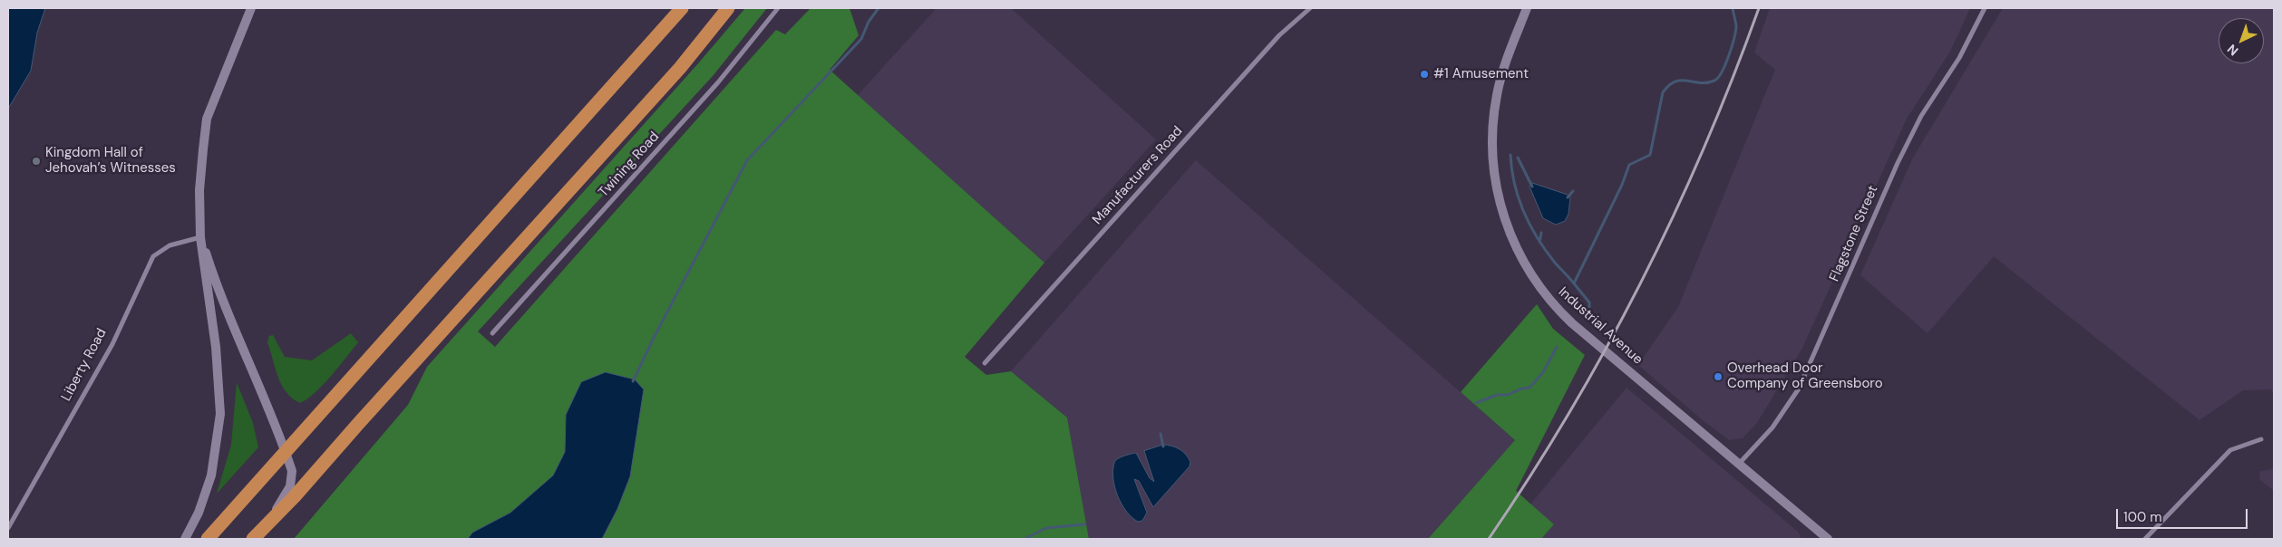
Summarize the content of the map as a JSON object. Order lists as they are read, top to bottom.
{
  "streets": {
    "street": [
      "Twining Road",
      "Manufacturers Road",
      "Flagstone Street",
      "Industrial Avenue",
      "Liberty Road"
    ]
  },
  "crossings": [
    ["Flagstone Street", "Industrial Avenue"]
  ],
  "places": ["#1 Amusement", "Kingdom Hall of Jehovah’s Witnesses", "Overhead Door Company of Greensboro"],
  "scale_bar": "100 m",
  "north": "bottom left"
}
